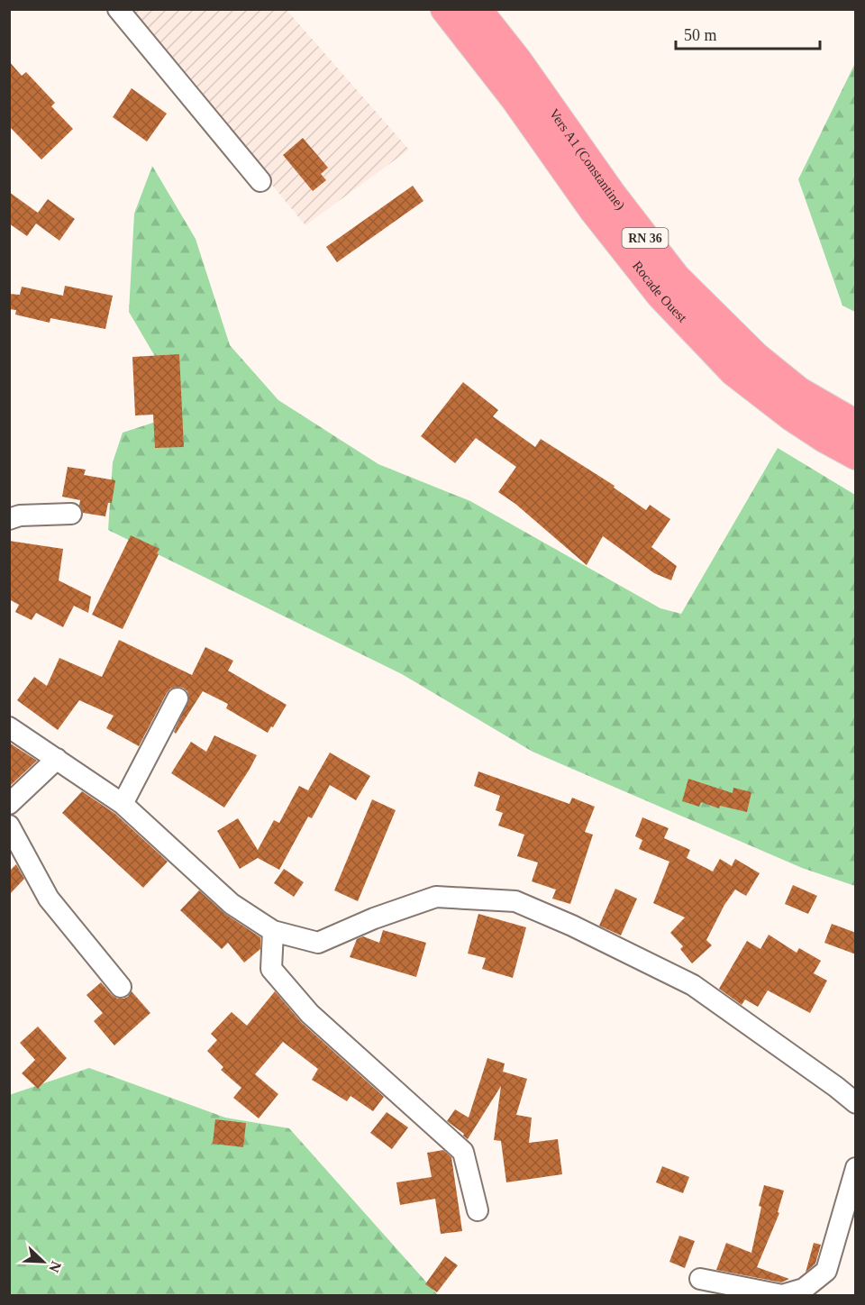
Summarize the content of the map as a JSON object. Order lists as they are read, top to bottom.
{
  "streets": {
    "highway": ["Vers A1 (Constantine)", "RN 36", "Rocade Ouest"]
  },
  "scale_bar": "50 m",
  "north": "bottom right"
}
